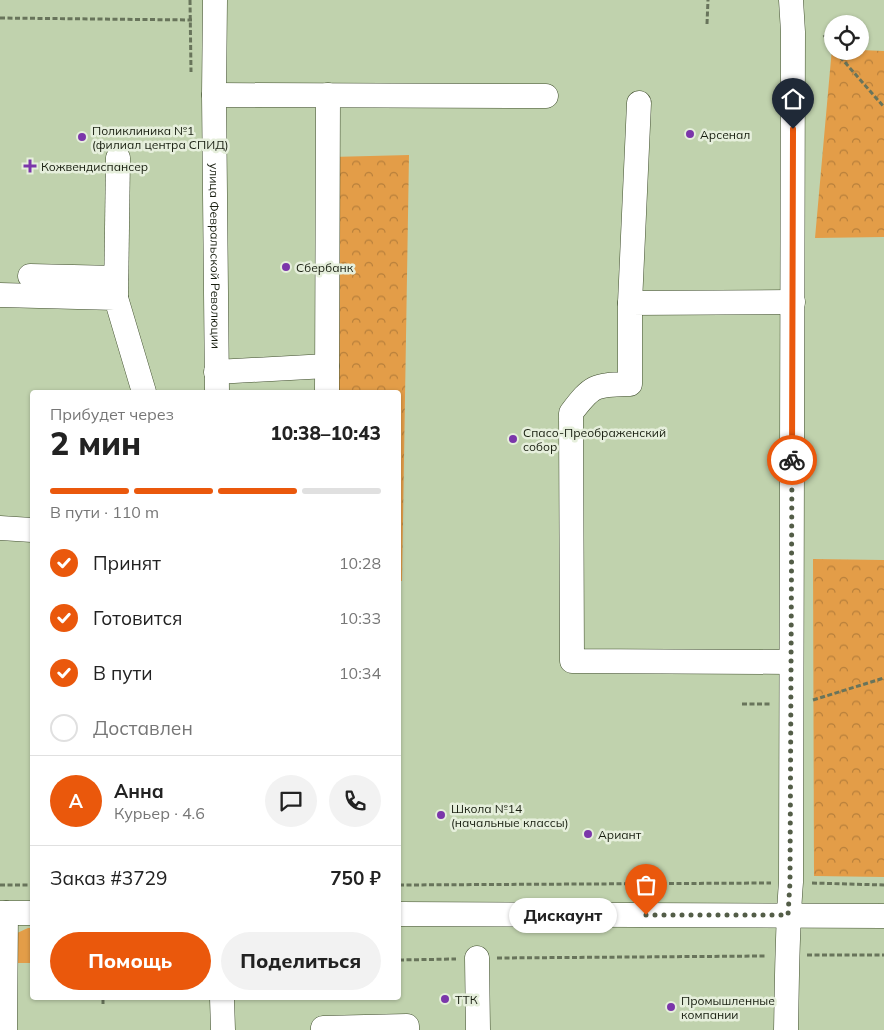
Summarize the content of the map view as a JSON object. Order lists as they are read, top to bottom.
{
  "streets": {
    "street": ["улица Февральской Революции"]
  },
  "places": {
    "other": [
      "Арсенал",
      "Поликлиника №1 (филиал центра СПИД)",
      "Сбербанк",
      "Спасо-Преображенский собор",
      "Школа №14 (начальные классы)",
      "Ариант",
      "Дискаунт",
      "ТТК",
      "Промышленные компании"
    ],
    "health": ["Кожвендиспансер"]
  },
  "page": {
    "heading": ["2 мин", "Прибудет через", "10:38–10:43"],
    "panel": [
      "Анна",
      "Курьер · 4.6",
      "Заказ #3729",
      "750 ₽"
    ],
    "bar": "В пути · 110 m",
    "list": [
      ["Принят", "10:28"],
      ["Готовится", "10:33"],
      ["В пути", "10:34"],
      "Доставлен"
    ],
    "round": "А",
    "bubble": "Дискаунт",
    "buttons": ["Помощь", "Поделиться"]
  }
}
